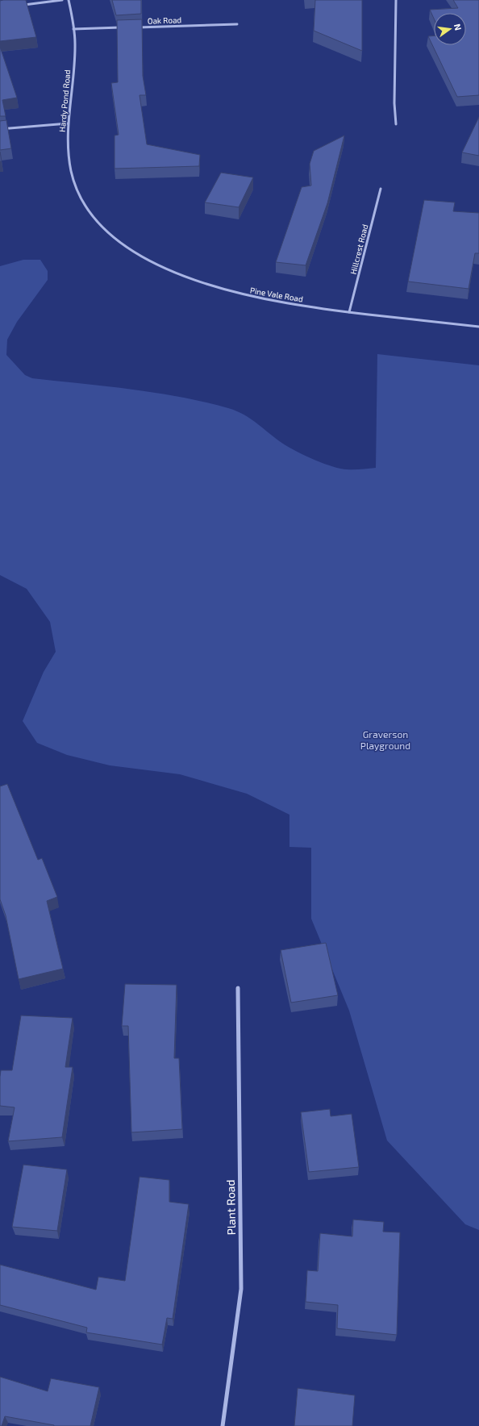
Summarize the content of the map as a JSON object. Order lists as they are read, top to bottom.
{
  "streets": {
    "street": [
      "Oak Road",
      "Hardy Pond Road",
      "Hillcrest Road",
      "Pine Vale Road",
      "Plant Road"
    ]
  },
  "crossings": [
    ["Hardy Pond Road", "Pine Vale Road"],
    ["Hillcrest Road", "Pine Vale Road"]
  ],
  "parks": ["Graverson Playground"],
  "north": "right"
}
